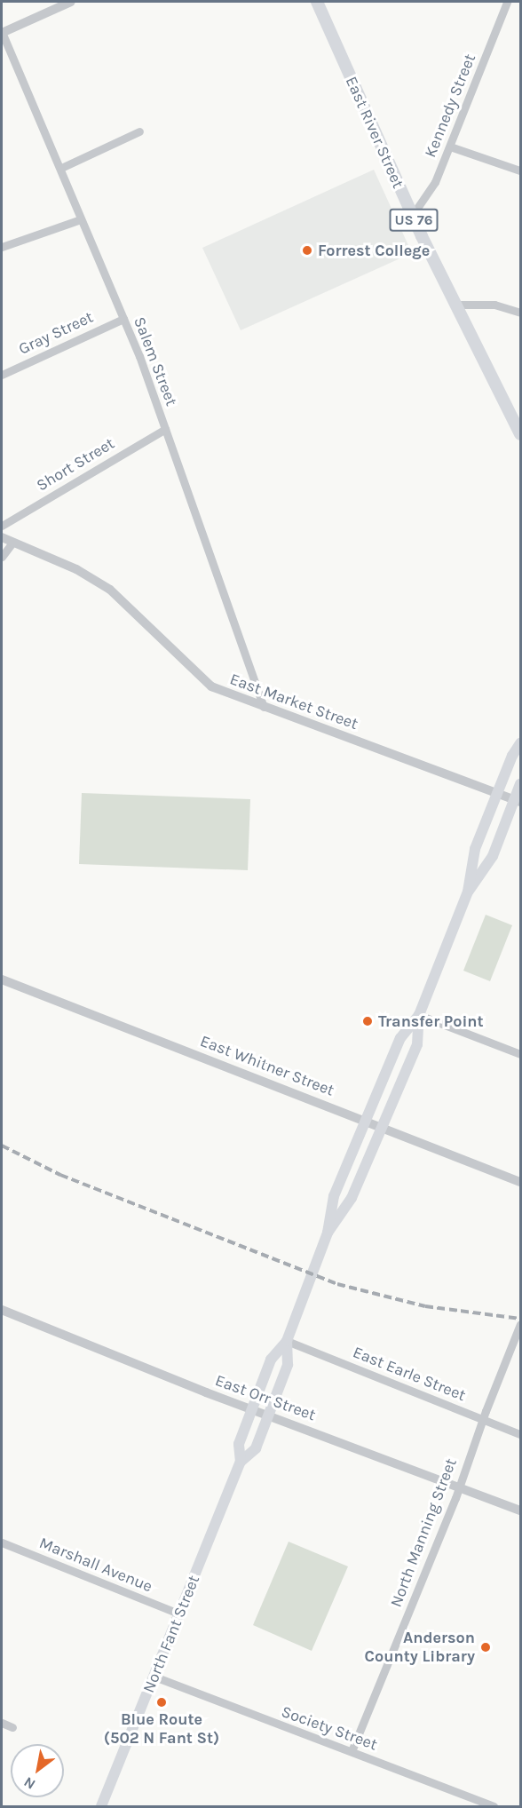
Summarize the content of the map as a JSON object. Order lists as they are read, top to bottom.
{
  "streets": {
    "main road": ["East River Street", "US 76", "North Fant Street"],
    "street": [
      "Kennedy Street",
      "Gray Street",
      "Salem Street",
      "Short Street",
      "East Market Street",
      "East Whitner Street",
      "East Earle Street",
      "East Orr Street",
      "North Manning Street",
      "Marshall Avenue",
      "Society Street"
    ]
  },
  "crossings": [
    ["Kennedy Street", "East River Street"],
    ["Gray Street", "Salem Street"],
    ["Salem Street", "Short Street"],
    ["Salem Street", "East Market Street"],
    ["East Whitner Street", "North Fant Street"],
    ["East Earle Street", "North Manning Street"],
    ["East Earle Street", "North Fant Street"],
    ["East Orr Street", "North Manning Street"],
    ["East Orr Street", "North Fant Street"],
    ["North Manning Street", "Society Street"],
    ["Marshall Avenue", "North Fant Street"],
    ["North Fant Street", "Society Street"]
  ],
  "places": [
    "Forrest College",
    "Transfer Point",
    "Anderson County Library",
    "Blue Route (502 N Fant St)"
  ],
  "north": "bottom left"
}
